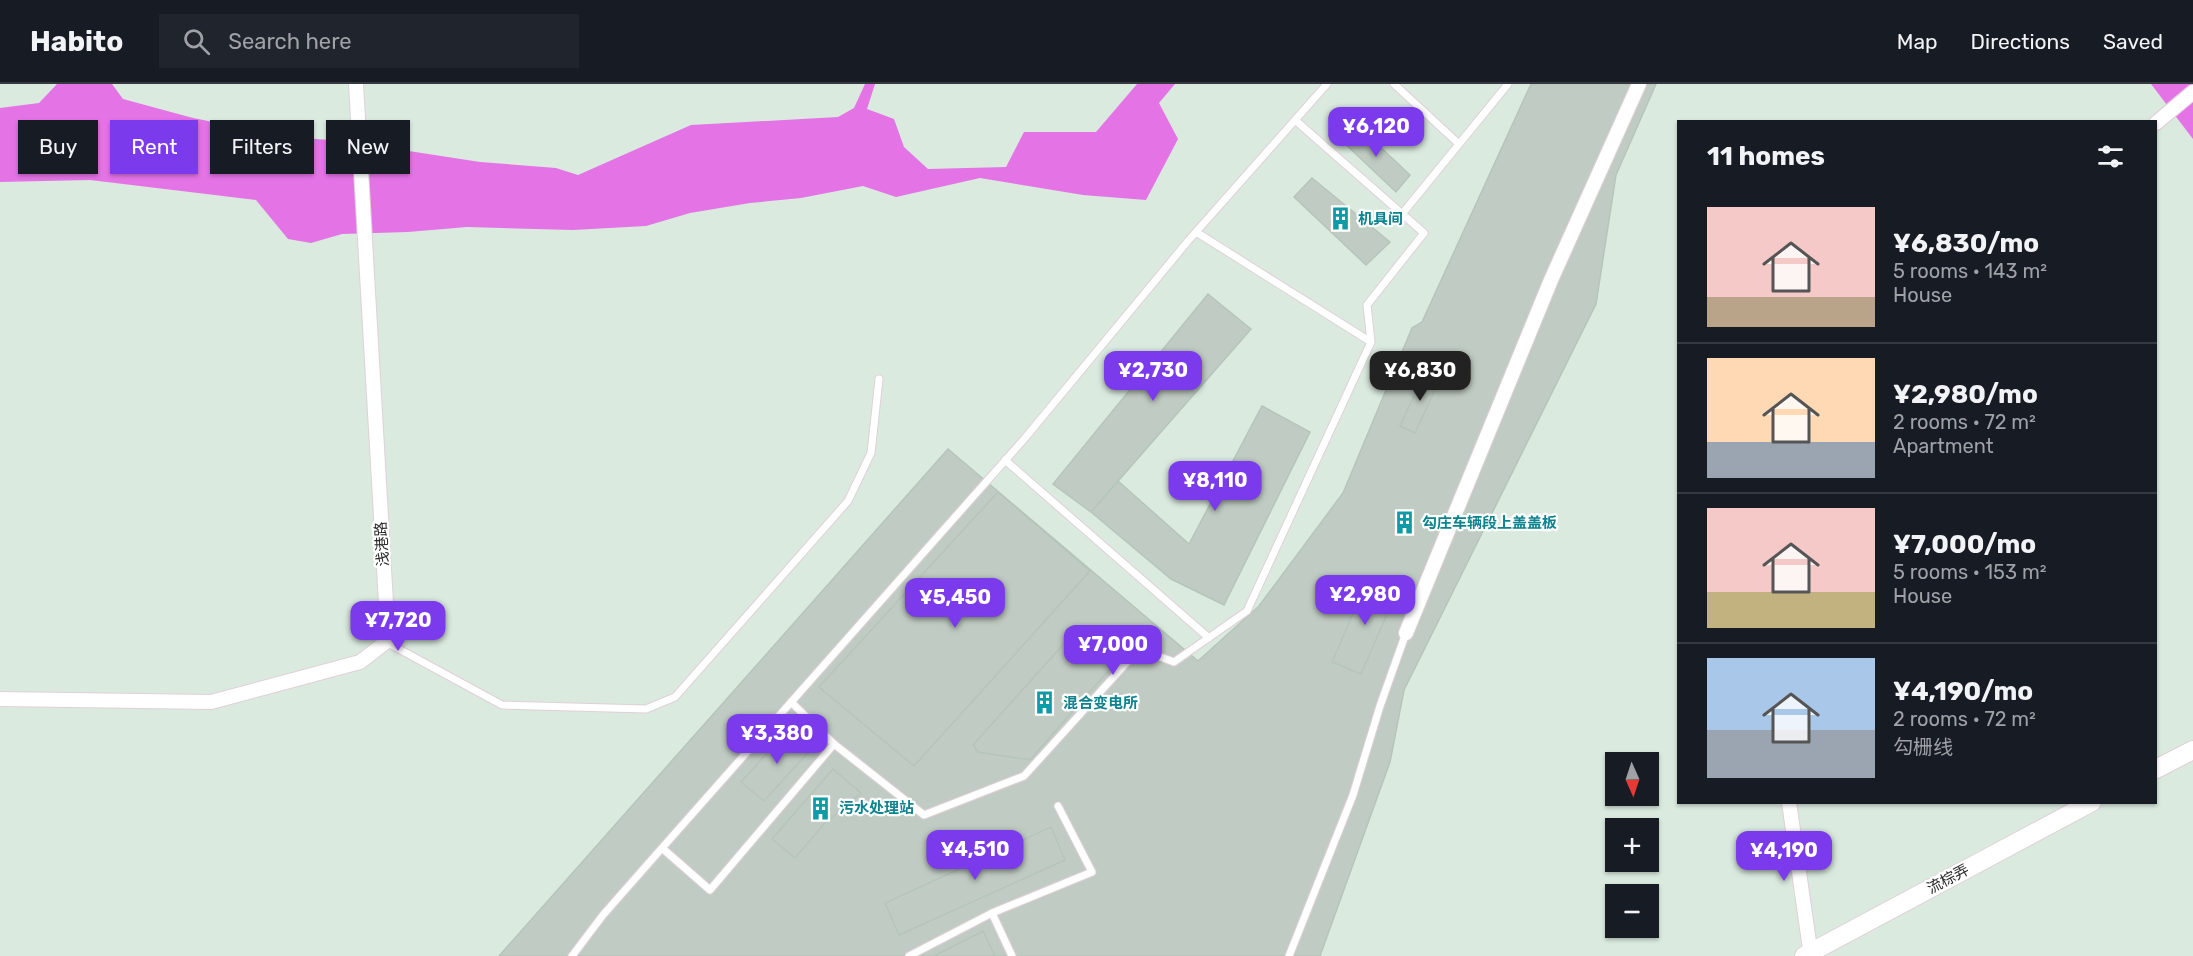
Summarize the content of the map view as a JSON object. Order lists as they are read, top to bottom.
{
  "streets": {
    "street": ["浅港路", "流棕弄"]
  },
  "places": {
    "building": [
      "机具间",
      "勾庄车辆段上盖盖板",
      "混合变电所",
      "污水处理站"
    ]
  },
  "north": "bottom",
  "page": {
    "header": "Habito",
    "search": "Search here",
    "nav": ["Map", "Directions", "Saved"],
    "price": [
      "¥6,120",
      "¥2,730",
      "¥6,830",
      "¥8,110",
      "¥2,980",
      "¥5,450",
      "¥7,720",
      "¥7,000",
      "¥3,380",
      "¥4,510",
      "¥4,190"
    ],
    "chip": [
      "Buy",
      "Rent",
      "Filters",
      "New"
    ],
    "heading": "11 homes",
    "list": [
      {
        "name": "¥6,830/mo",
        "note": "5 rooms · 143 m² · House"
      },
      {
        "name": "¥2,980/mo",
        "note": "2 rooms · 72 m² · Apartment"
      },
      {
        "name": "¥7,000/mo",
        "note": "5 rooms · 153 m² · House"
      },
      {
        "name": "¥4,190/mo",
        "note": "2 rooms · 72 m² · 勾栅线"
      }
    ],
    "map_buttons": ["+", "−"]
  }
}
